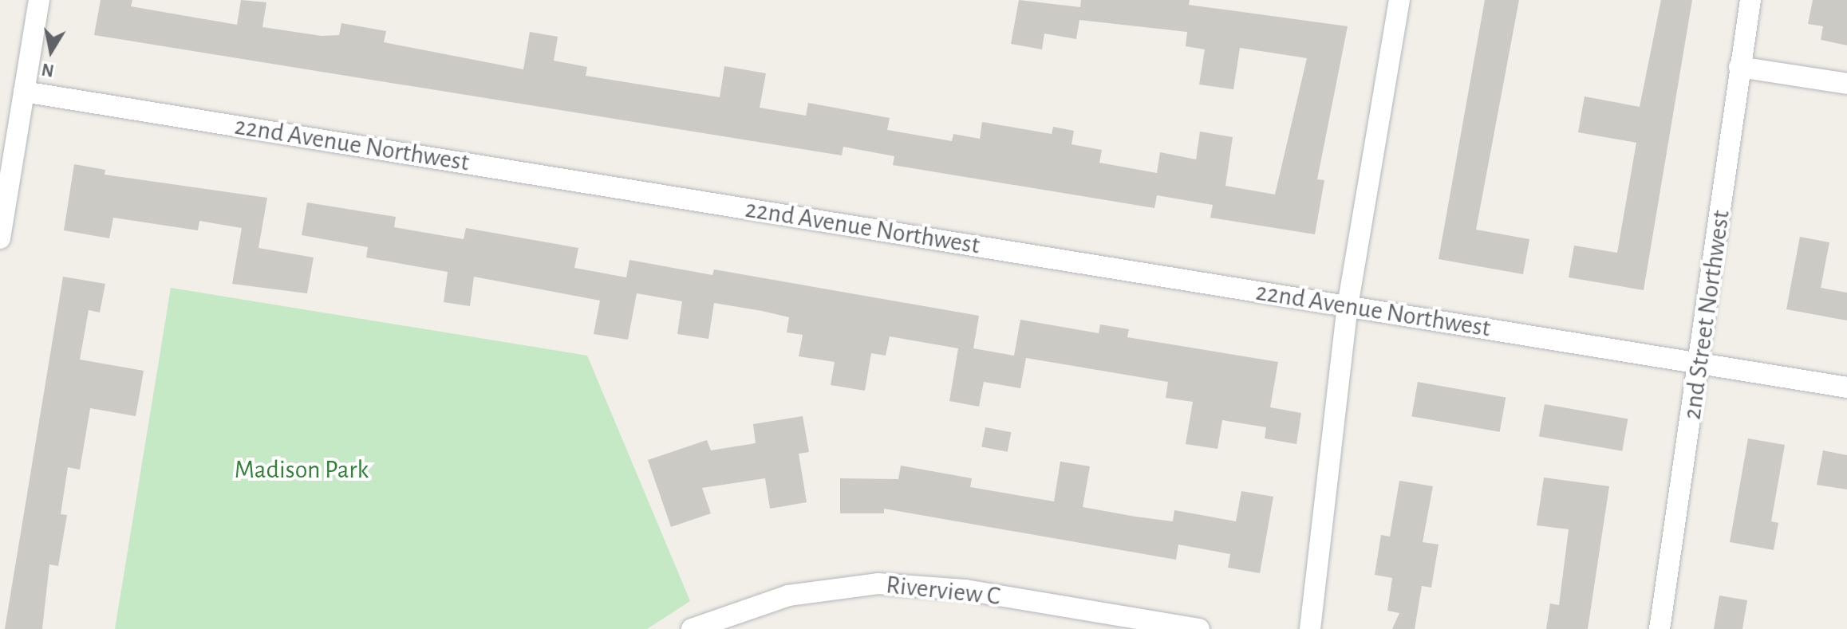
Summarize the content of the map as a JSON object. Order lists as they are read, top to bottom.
{
  "streets": {
    "street": ["22nd Avenue Northwest", "2nd Street Northwest", "Riverview C"]
  },
  "crossings": [
    ["22nd Avenue Northwest", "2nd Street Northwest"]
  ],
  "parks": ["Madison Park"],
  "north": "bottom"
}
